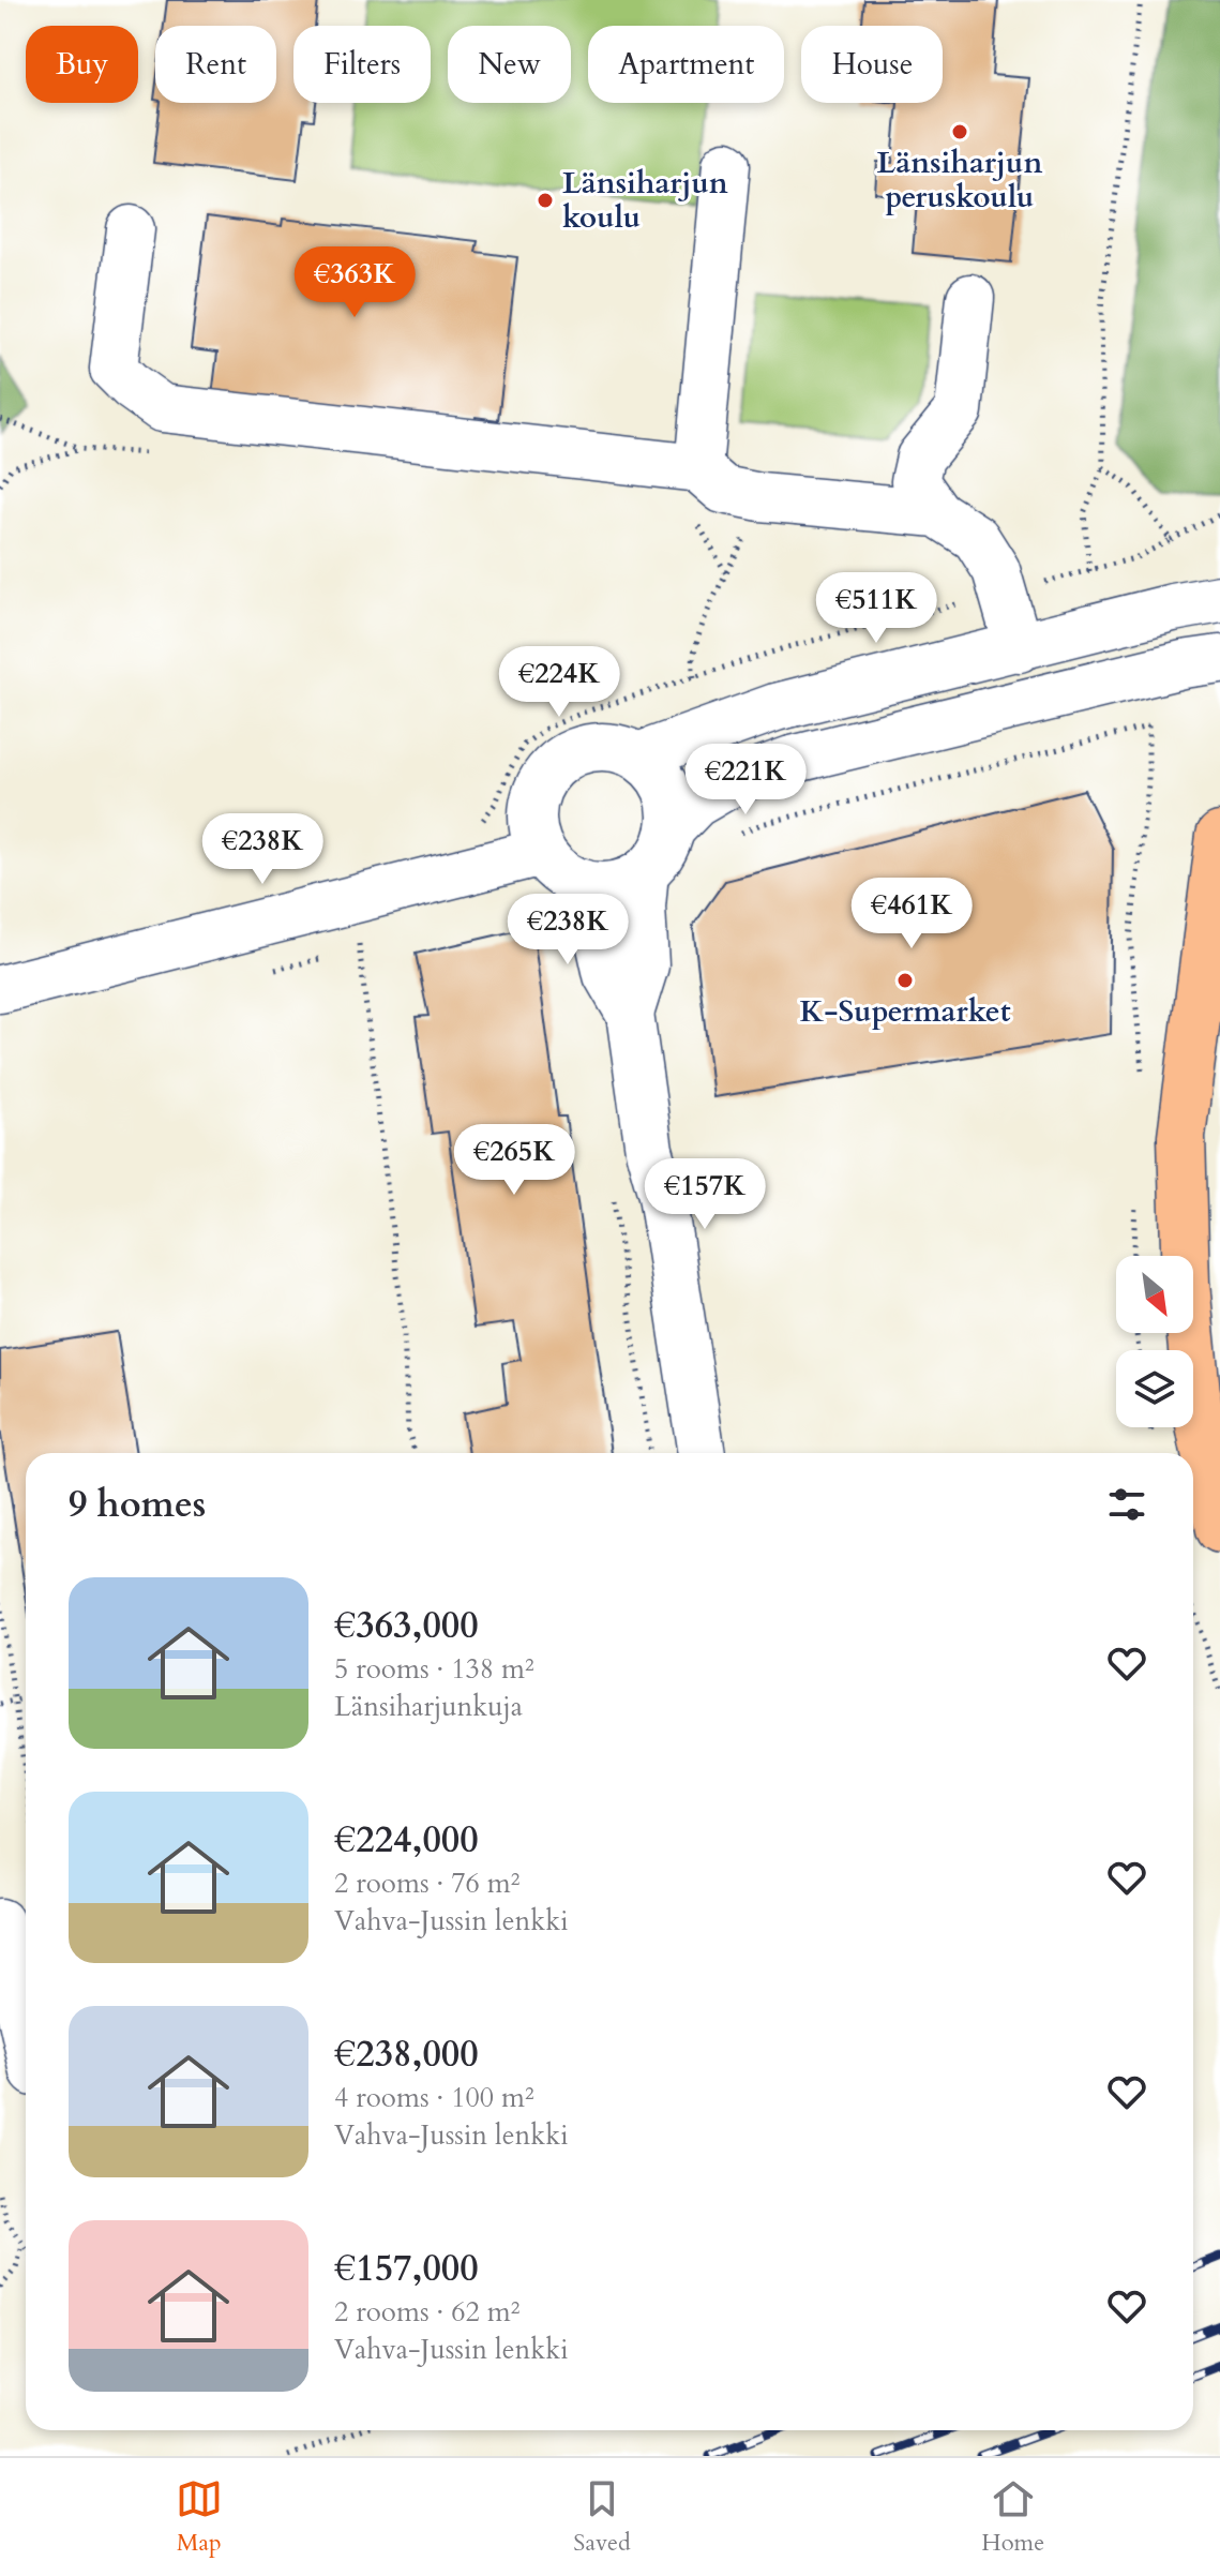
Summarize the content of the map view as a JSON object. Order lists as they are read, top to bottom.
{
  "places": ["Länsiharjun peruskoulu", "Länsiharjun koulu", "K-Supermarket"],
  "north": "bottom right",
  "page": {
    "chip": [
      "Buy",
      "Rent",
      "Filters",
      "New",
      "Apartment",
      "House"
    ],
    "price": [
      "€363K",
      "€511K",
      "€224K",
      "€221K",
      "€238K",
      "€461K",
      "€238K",
      "€265K",
      "€157K"
    ],
    "heading": "9 homes",
    "list": [
      {
        "name": "€363,000",
        "note": "5 rooms · 138 m² · Länsiharjunkuja"
      },
      {
        "name": "€224,000",
        "note": "2 rooms · 76 m² · Vahva-Jussin lenkki"
      },
      {
        "name": "€238,000",
        "note": "4 rooms · 100 m² · Vahva-Jussin lenkki"
      },
      {
        "name": "€157,000",
        "note": "2 rooms · 62 m² · Vahva-Jussin lenkki"
      }
    ],
    "tabs": ["Map", "Saved", "Home"]
  }
}
